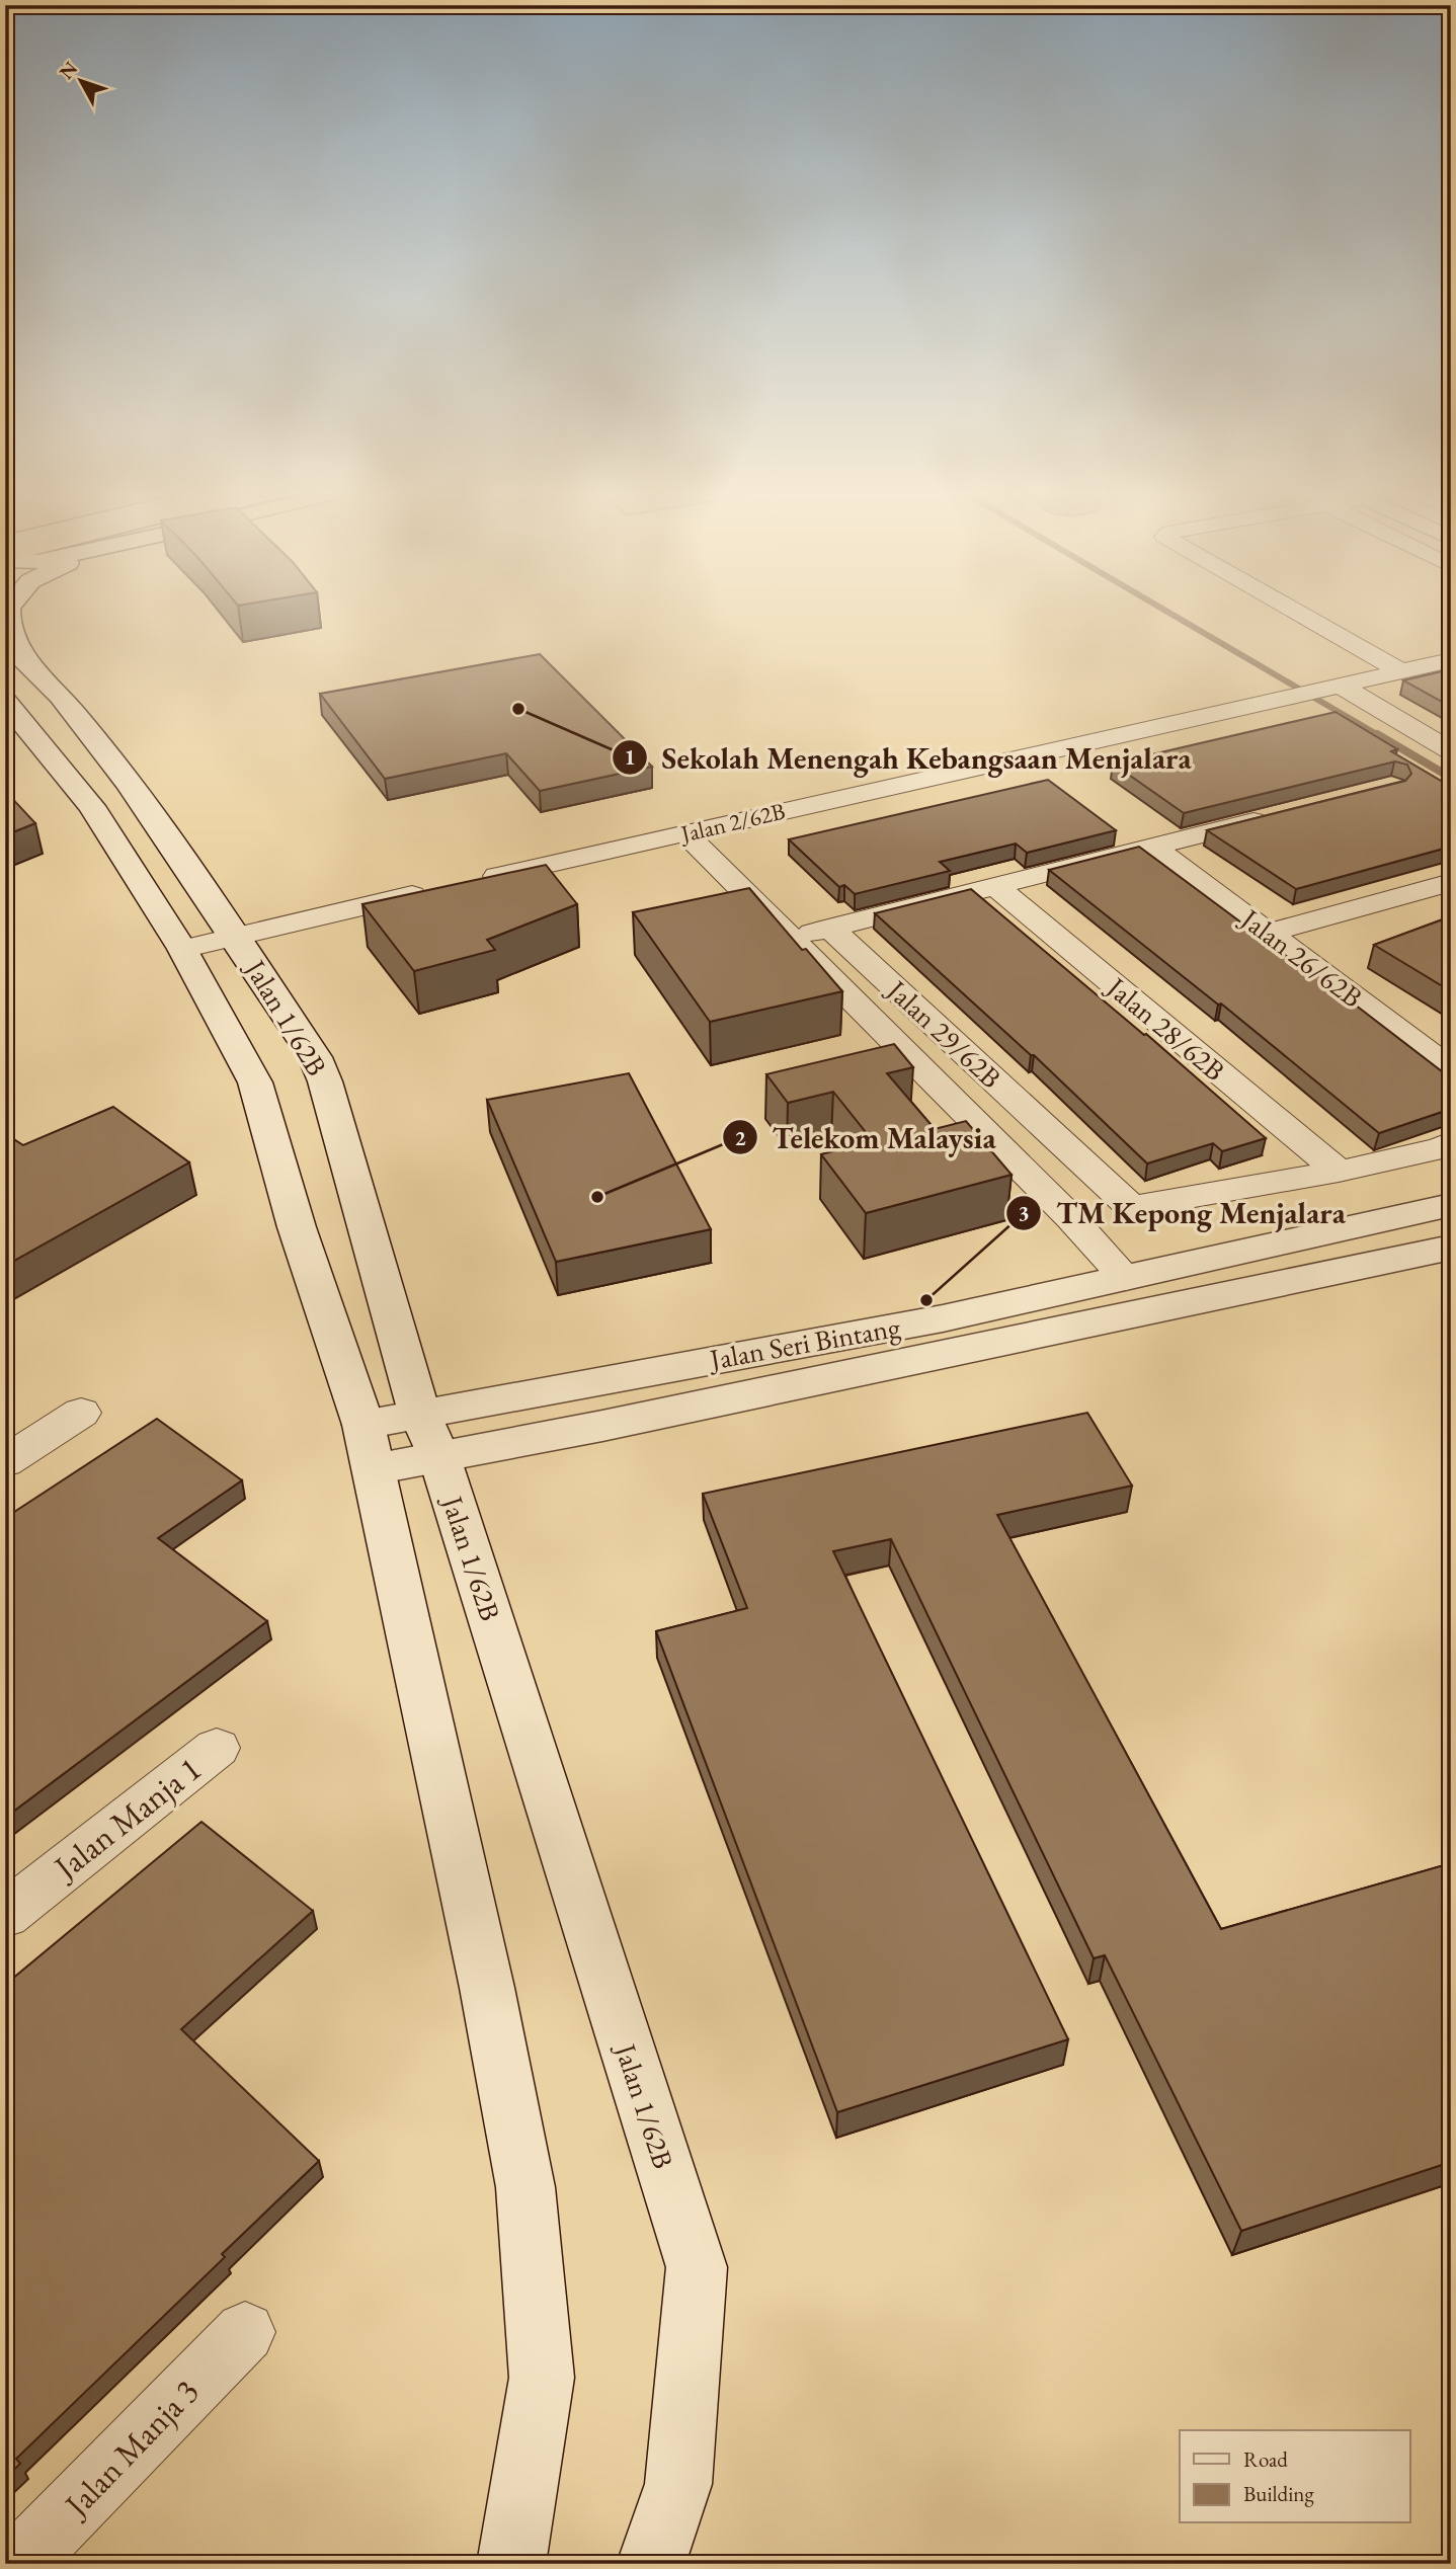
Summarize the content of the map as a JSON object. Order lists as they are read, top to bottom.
{
  "streets": {
    "main road": ["Jalan 1/62B", "Jalan Seri Bintang"],
    "street": [
      "Jalan 2/62B",
      "Jalan 26/62B",
      "Jalan 28/62B",
      "Jalan 29/62B",
      "Jalan Manja 1",
      "Jalan Manja 3"
    ]
  },
  "crossings": [
    ["Jalan 2/62B", "Jalan 29/62B"],
    ["Jalan 1/62B", "Jalan Seri Bintang"],
    ["Jalan 28/62B", "Jalan 29/62B"],
    ["Jalan 29/62B", "Jalan Seri Bintang"]
  ],
  "places": ["Sekolah Menengah Kebangsaan Menjalara", "Telekom Malaysia", "TM Kepong Menjalara"],
  "legend": ["Road", "Building"],
  "north": "top left"
}
